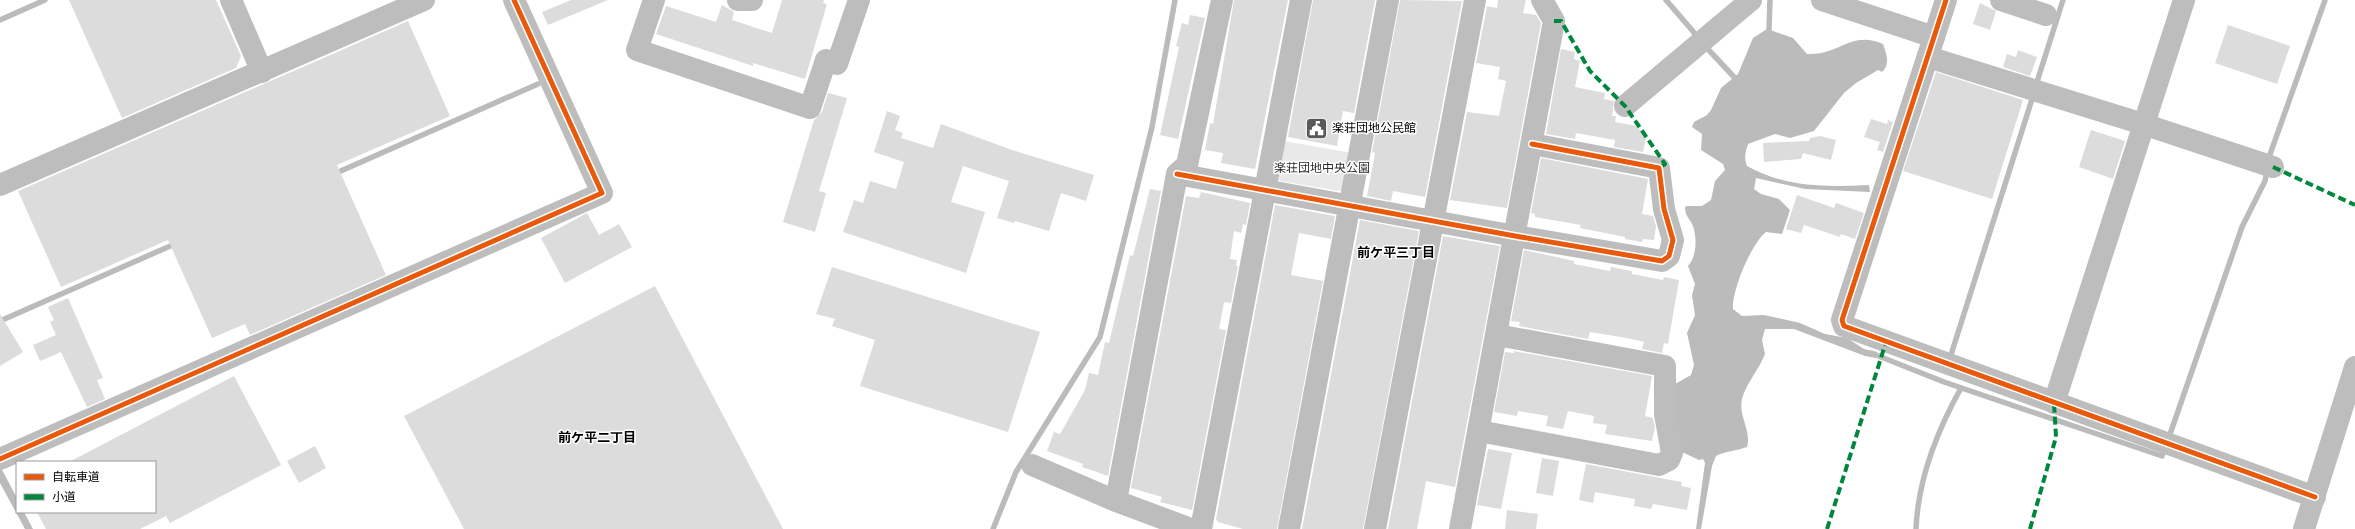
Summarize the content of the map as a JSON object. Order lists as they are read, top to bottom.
{
  "districts": ["前ケ平三丁目", "前ケ平二丁目"],
  "parks": ["楽荘団地中央公園"],
  "places": {
    "public building": ["楽荘団地公民館"]
  },
  "legend": ["自転車道", "小道"]
}
